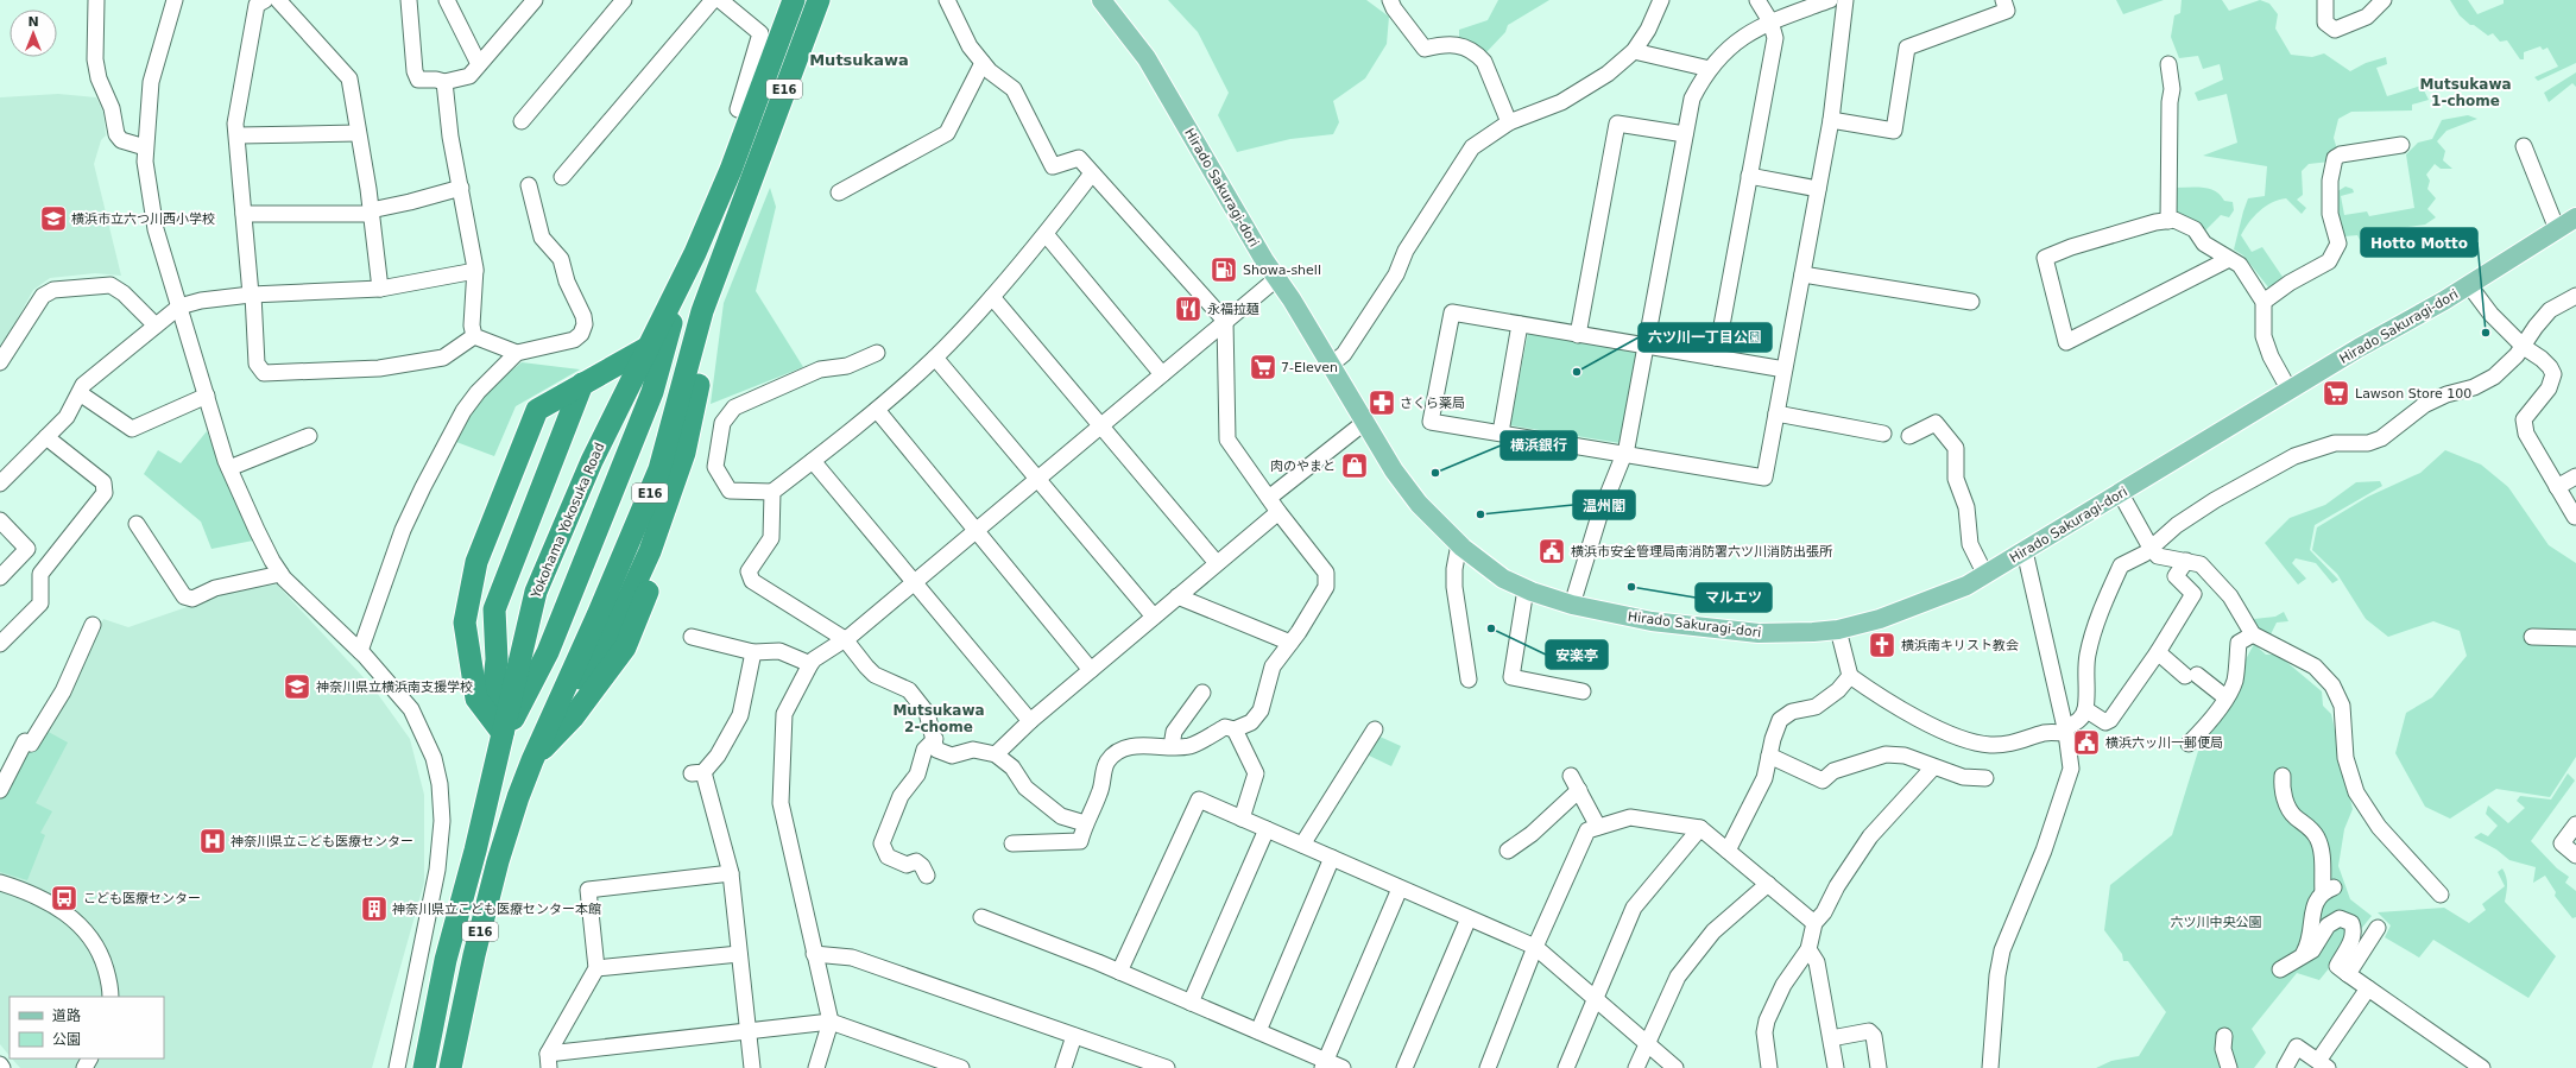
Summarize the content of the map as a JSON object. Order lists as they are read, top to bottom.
{
  "streets": {
    "highway": ["E16", "Yokohama Yokosuka Road"],
    "main road": ["Hirado Sakuragi-dori"]
  },
  "districts": ["Mutsukawa", "Mutsukawa 1-chome", "Mutsukawa 2-chome"],
  "parks": ["六ツ川中央公園"],
  "places": {
    "school or university": ["横浜市立六つ川西小学校", "神奈川県立横浜南支援学校"],
    "fuel station": ["Showa-shell"],
    "restaurant": ["永福拉麺"],
    "other": [
      "Hotto Motto",
      "六ツ川一丁目公園",
      "横浜銀行",
      "温州閣",
      "マルエツ",
      "安楽亭"
    ],
    "supermarket": ["7-Eleven", "Lawson Store 100"],
    "pharmacy": ["さくら薬局"],
    "shop": ["肉のやまと"],
    "public building": ["横浜市安全管理局南消防署六ツ川消防出張所", "横浜六ッ川一郵便局"],
    "church": ["横浜南キリスト教会"],
    "hospital": ["神奈川県立こども医療センター"],
    "bus stop": ["こども医療センター"],
    "building": ["神奈川県立こども医療センター本館"]
  },
  "legend": ["道路", "公園"],
  "north": "top"
}
